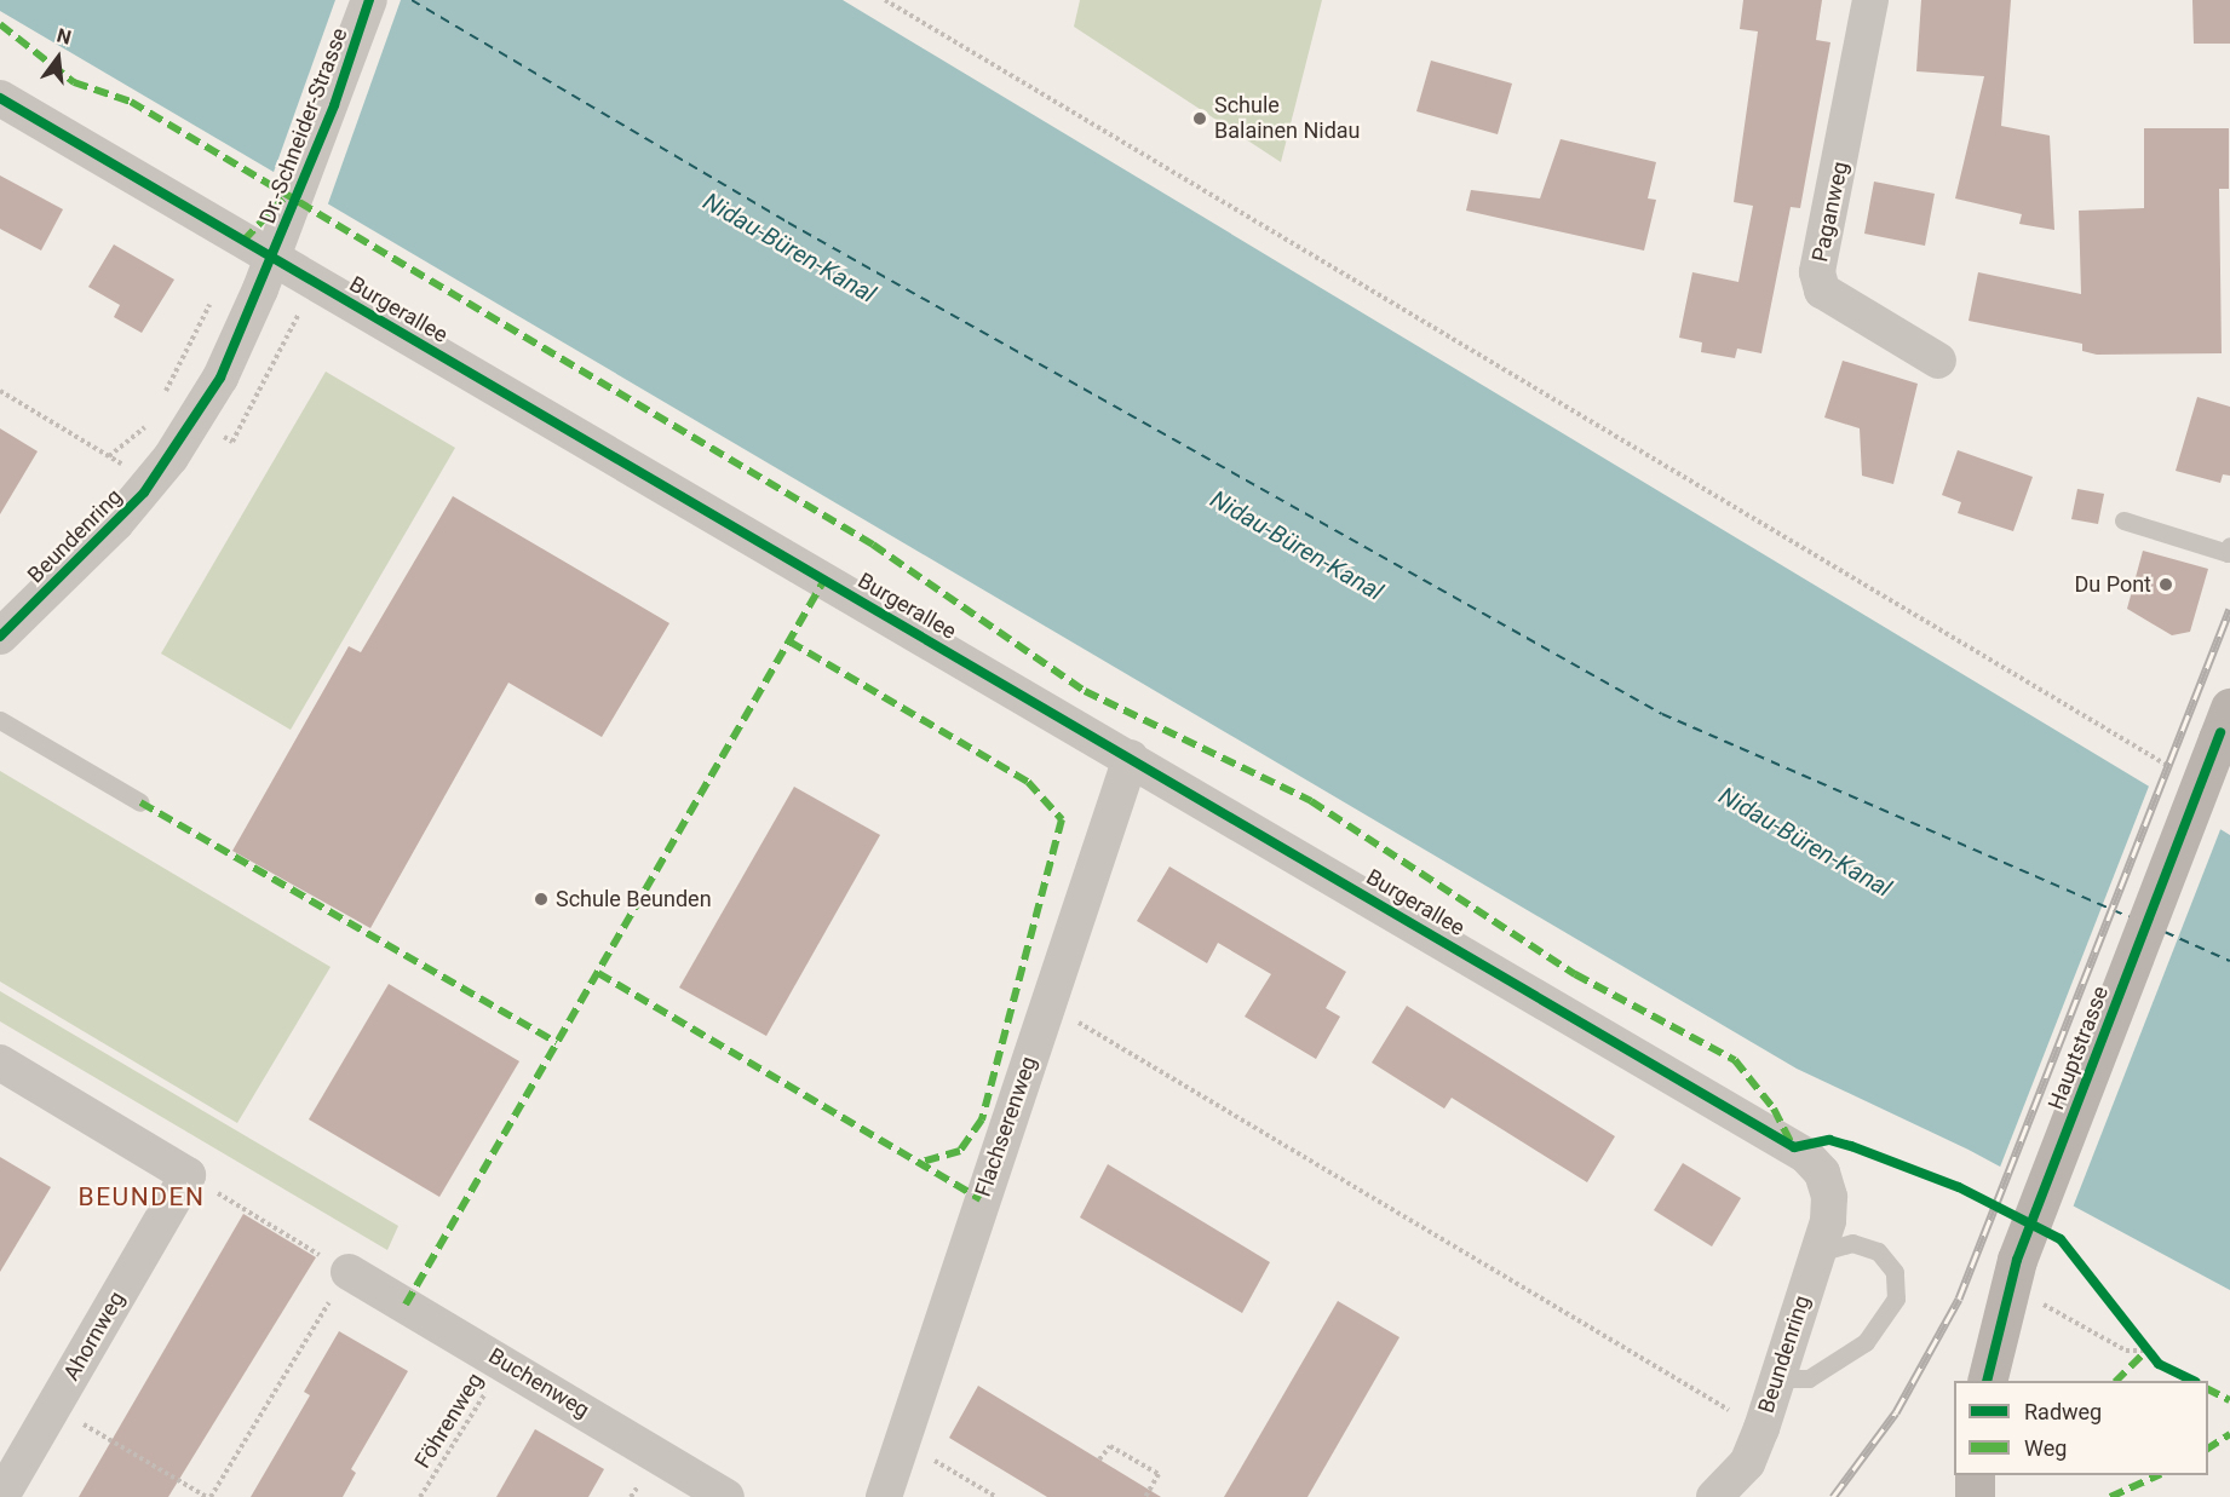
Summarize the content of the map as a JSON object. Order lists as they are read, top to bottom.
{
  "streets": {
    "main road": ["Hauptstrasse"],
    "street": [
      "Dr.-Schneider-Strasse",
      "Paganweg",
      "Burgerallee",
      "Beundenring",
      "Flachserenweg",
      "Ahornweg",
      "Buchenweg"
    ],
    "path": ["Föhrenweg"]
  },
  "crossings": [
    ["Dr.-Schneider-Strasse", "Beundenring"],
    ["Burgerallee", "Beundenring"],
    ["Burgerallee", "Flachserenweg"],
    ["Buchenweg", "Föhrenweg"]
  ],
  "districts": ["BEUNDEN"],
  "water": ["Nidau-Büren-Kanal"],
  "places": ["Schule Balainen Nidau", "Du Pont", "Schule Beunden"],
  "legend": ["Radweg", "Weg"],
  "north": "top"
}
